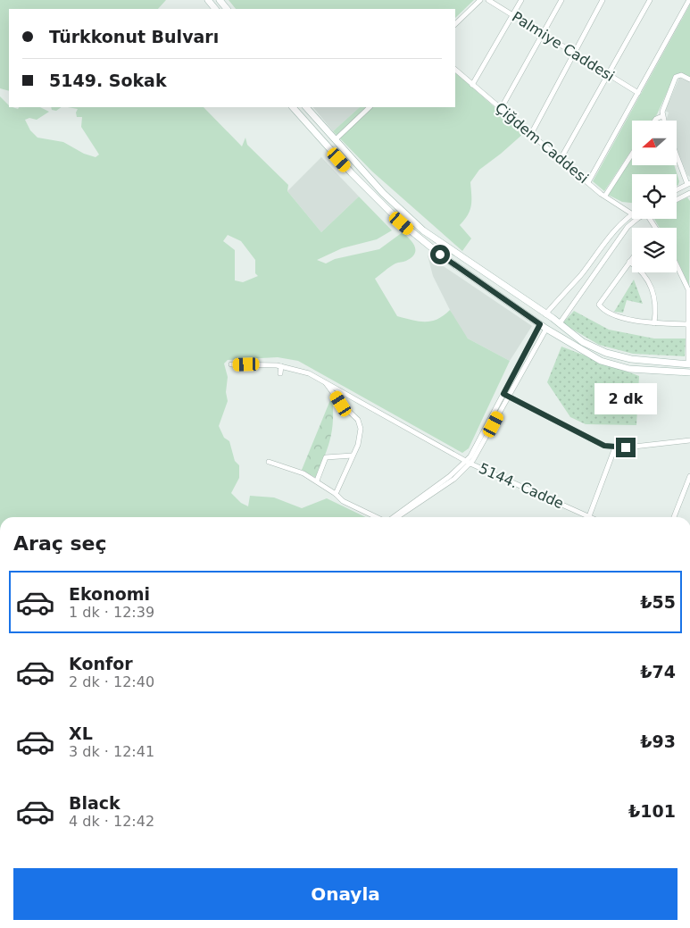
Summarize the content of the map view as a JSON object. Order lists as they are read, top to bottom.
{
  "streets": {
    "street": ["Palmiye Caddesi", "Çiğdem Caddesi", "5144. Cadde"]
  },
  "north": "left",
  "page": {
    "banner": ["Türkkonut Bulvarı", "5149. Sokak"],
    "bubble": "2 dk",
    "heading": "Araç seç",
    "list": [
      {
        "name": "Ekonomi",
        "note": "1 dk · 12:39",
        "value": "₺55"
      },
      {
        "name": "Konfor",
        "note": "2 dk · 12:40",
        "value": "₺74"
      },
      {
        "name": "XL",
        "note": "3 dk · 12:41",
        "value": "₺93"
      },
      {
        "name": "Black",
        "note": "4 dk · 12:42",
        "value": "₺101"
      }
    ],
    "buttons": "Onayla"
  }
}
